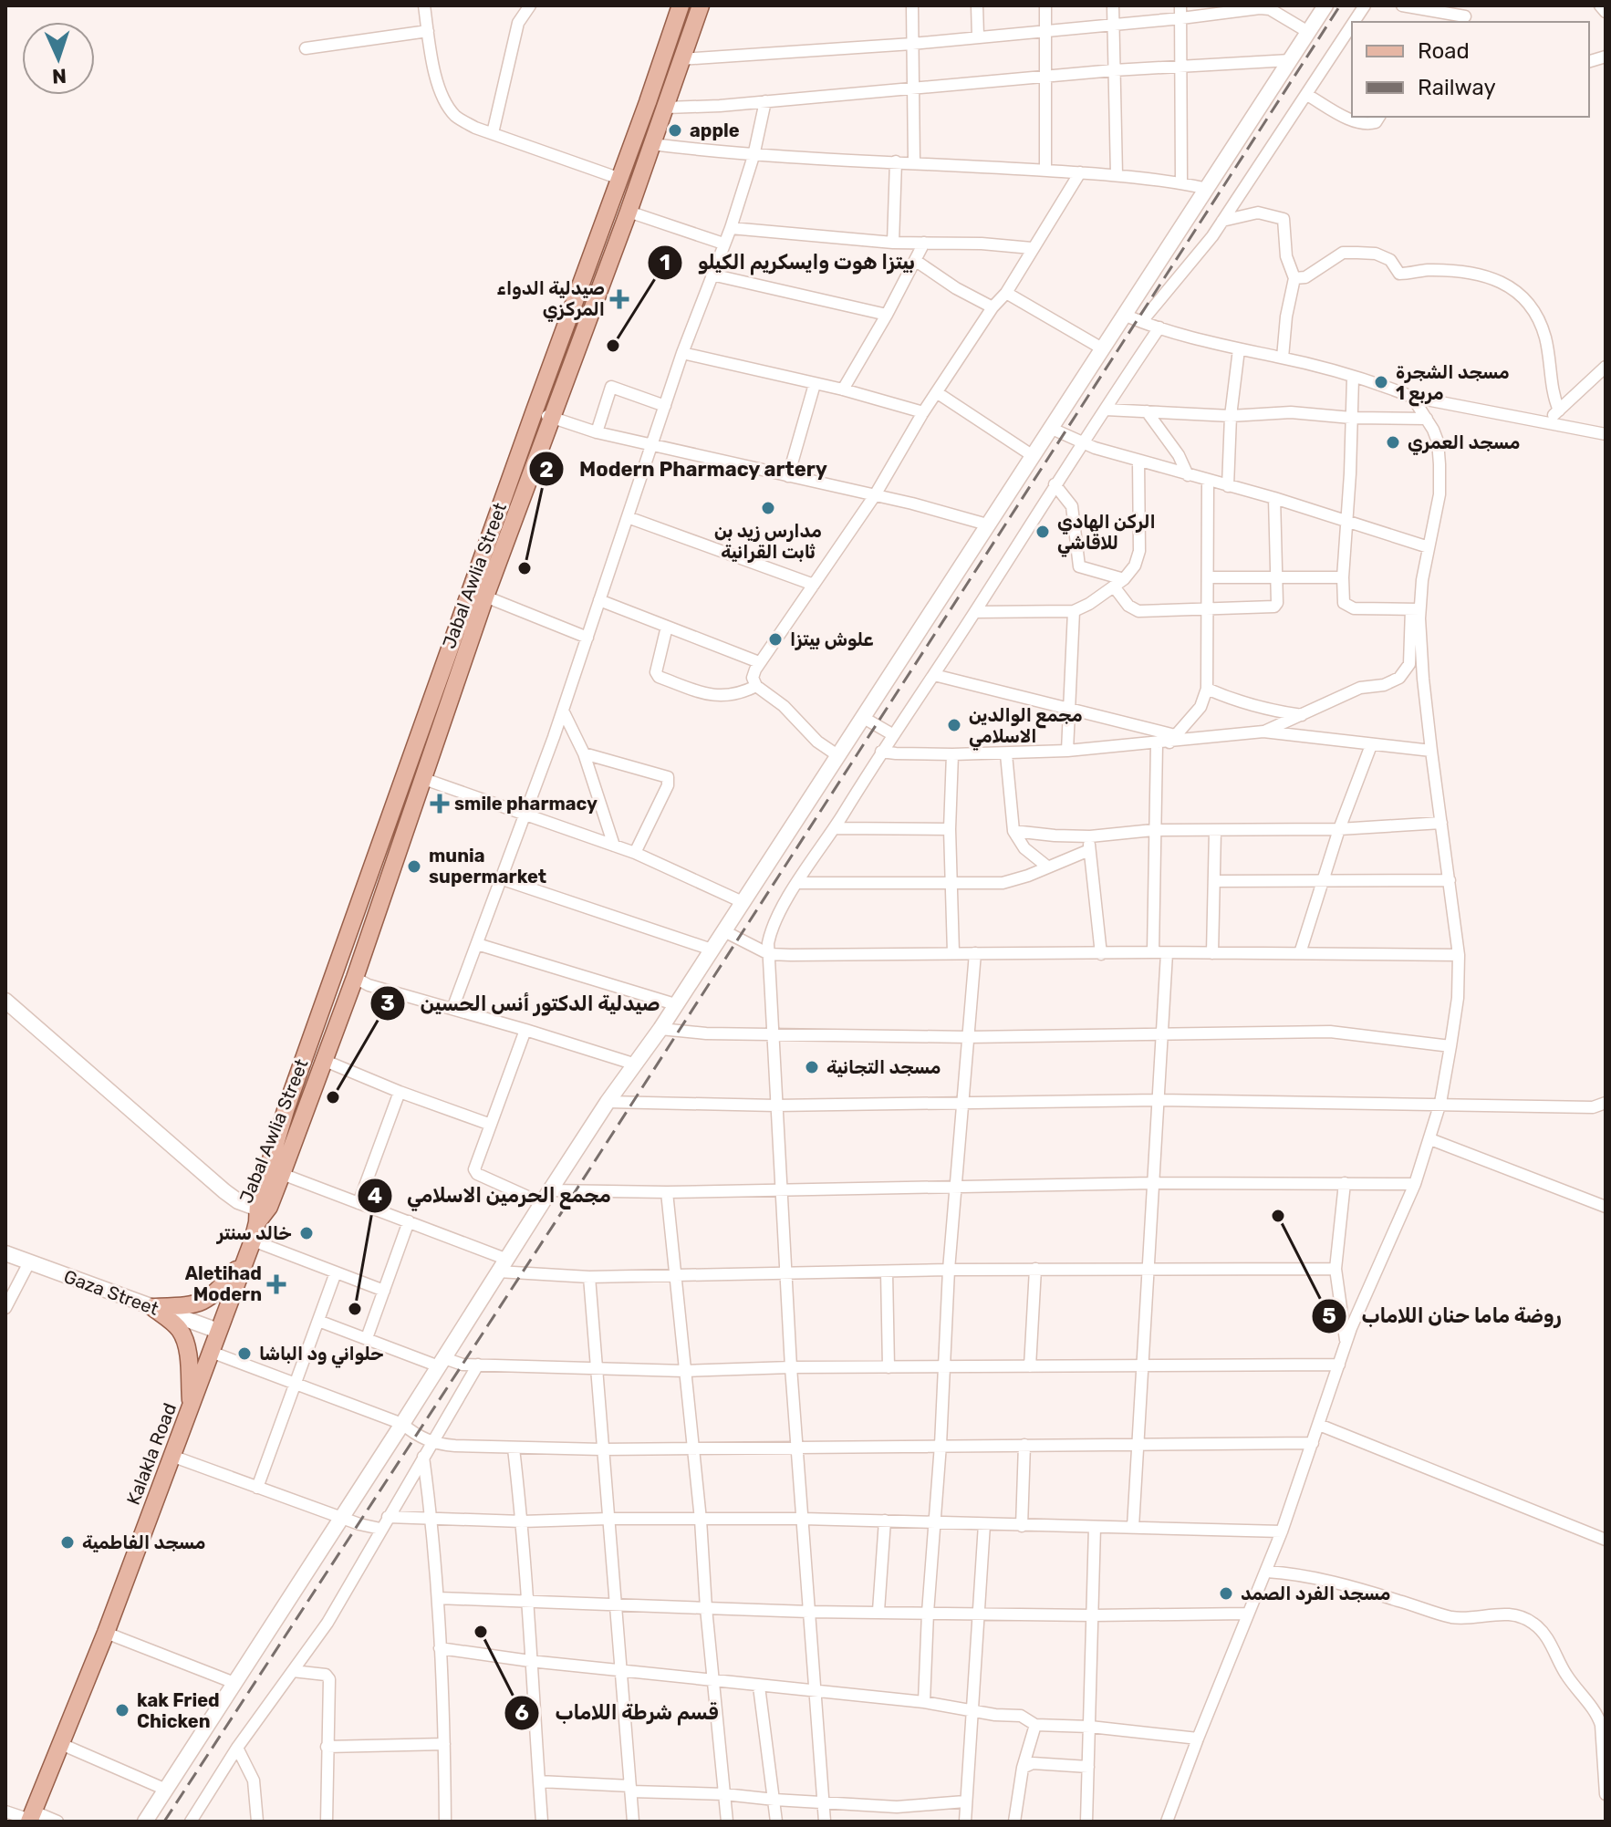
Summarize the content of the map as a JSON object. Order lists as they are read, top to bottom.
{
  "streets": {
    "main road": ["Jabal Awlia Street", "Kalakla Road"],
    "street": ["Gaza Street"]
  },
  "crossings": [
    ["Jabal Awlia Street", "Kalakla Road"],
    ["Gaza Street", "Kalakla Road"]
  ],
  "places": {
    "other": [
      "apple",
      "بيتزا هوت وايسكريم الكيلو",
      "مسجد الشجرة مربع 1",
      "مسجد العمري",
      "مدارس زيد بن ثابت القرانية",
      "الركن الهادي للاقاشي",
      "Modern Pharmacy artery",
      "علوش بيتزا",
      "مجمع الوالدين الاسلامي",
      "munia supermarket",
      "مسجد التجانية",
      "صيدلية الدكتور أنس الحسين",
      "روضة ماما حنان اللاماب",
      "خالد سنتر",
      "مجمع الحرمين الاسلامي",
      "حلواني ود الباشا",
      "مسجد الفاطمية",
      "مسجد الفرد الصمد",
      "قسم شرطة اللاماب",
      "kak Fried Chicken"
    ],
    "health": ["صيدلية الدواء المركزي", "smile pharmacy", "Aletihad Modern"]
  },
  "legend": ["Road", "Railway"],
  "north": "bottom"
}
